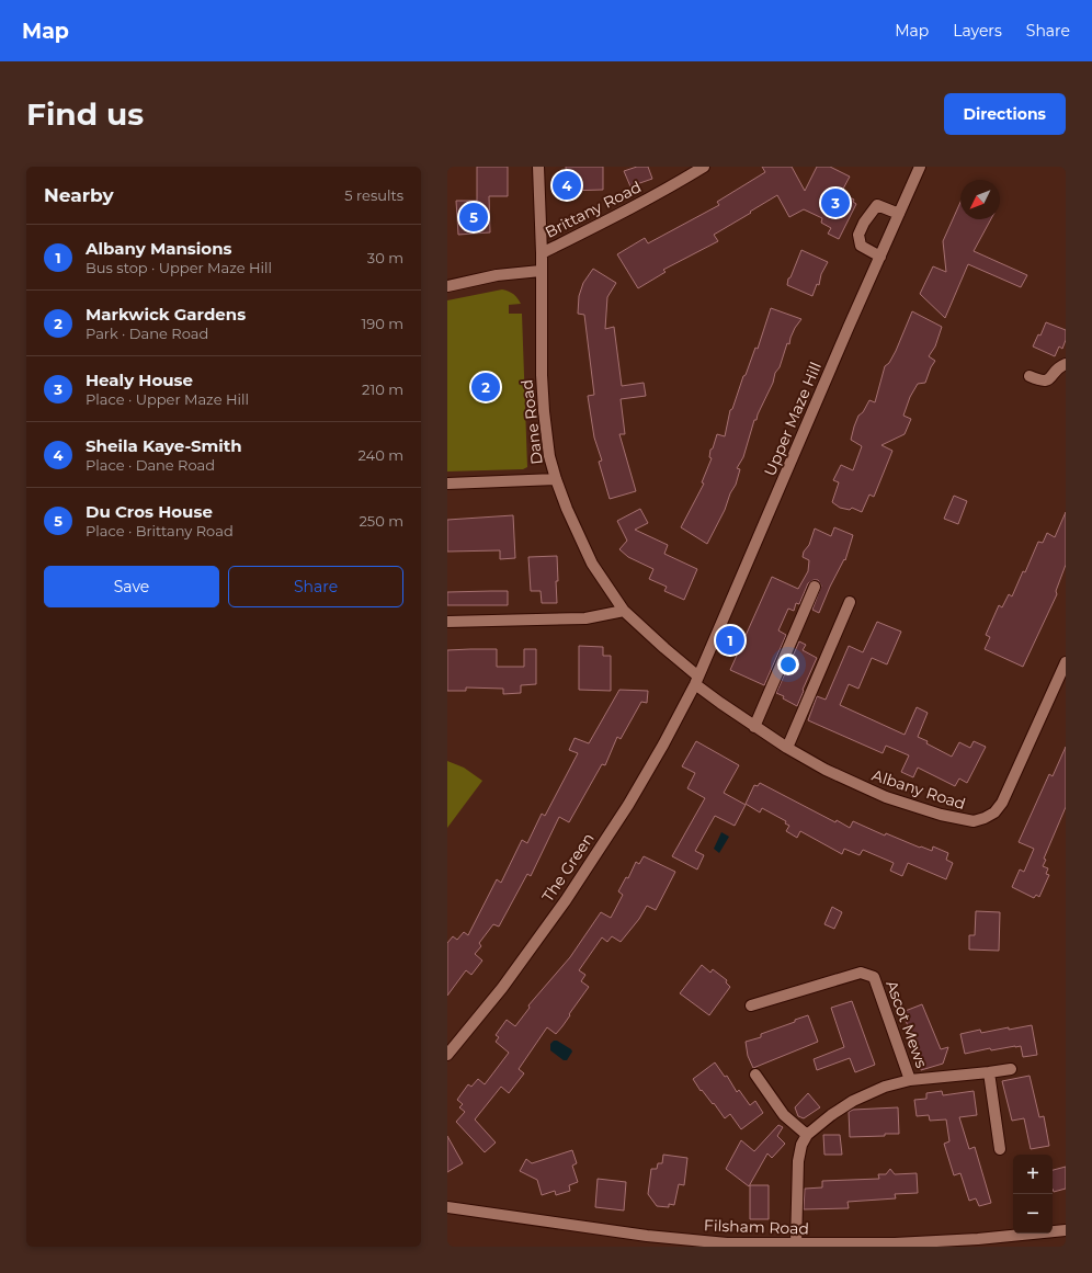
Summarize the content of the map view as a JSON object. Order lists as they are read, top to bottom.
{
  "streets": {
    "street": [
      "Brittany Road",
      "Upper Maze Hill",
      "Dane Road",
      "Albany Road",
      "The Green",
      "Ascot Mews",
      "Filsham Road"
    ]
  },
  "crossings": [
    ["Brittany Road", "Dane Road"],
    ["Upper Maze Hill", "Dane Road"],
    ["Upper Maze Hill", "Albany Road"],
    ["Upper Maze Hill", "The Green"],
    ["Dane Road", "Albany Road"],
    ["Dane Road", "The Green"],
    ["Albany Road", "The Green"]
  ],
  "north": "bottom left",
  "page": {
    "header": "Map",
    "nav": ["Map", "Layers", "Share"],
    "buttons": [
      "Directions",
      ["Save", "Share"]
    ],
    "title": "Find us",
    "heading": ["Nearby", "5 results"],
    "pins": [
      "4",
      "3",
      "5",
      "2",
      "1"
    ],
    "list": [
      {
        "mark": "1",
        "name": "Albany Mansions",
        "note": "Bus stop · Upper Maze Hill",
        "value": "30 m"
      },
      {
        "mark": "2",
        "name": "Markwick Gardens",
        "note": "Park · Dane Road",
        "value": "190 m"
      },
      {
        "mark": "3",
        "name": "Healy House",
        "note": "Place · Upper Maze Hill",
        "value": "210 m"
      },
      {
        "mark": "4",
        "name": "Sheila Kaye-Smith",
        "note": "Place · Dane Road",
        "value": "240 m"
      },
      {
        "mark": "5",
        "name": "Du Cros House",
        "note": "Place · Brittany Road",
        "value": "250 m"
      }
    ],
    "map_buttons": ["+", "−"]
  }
}
